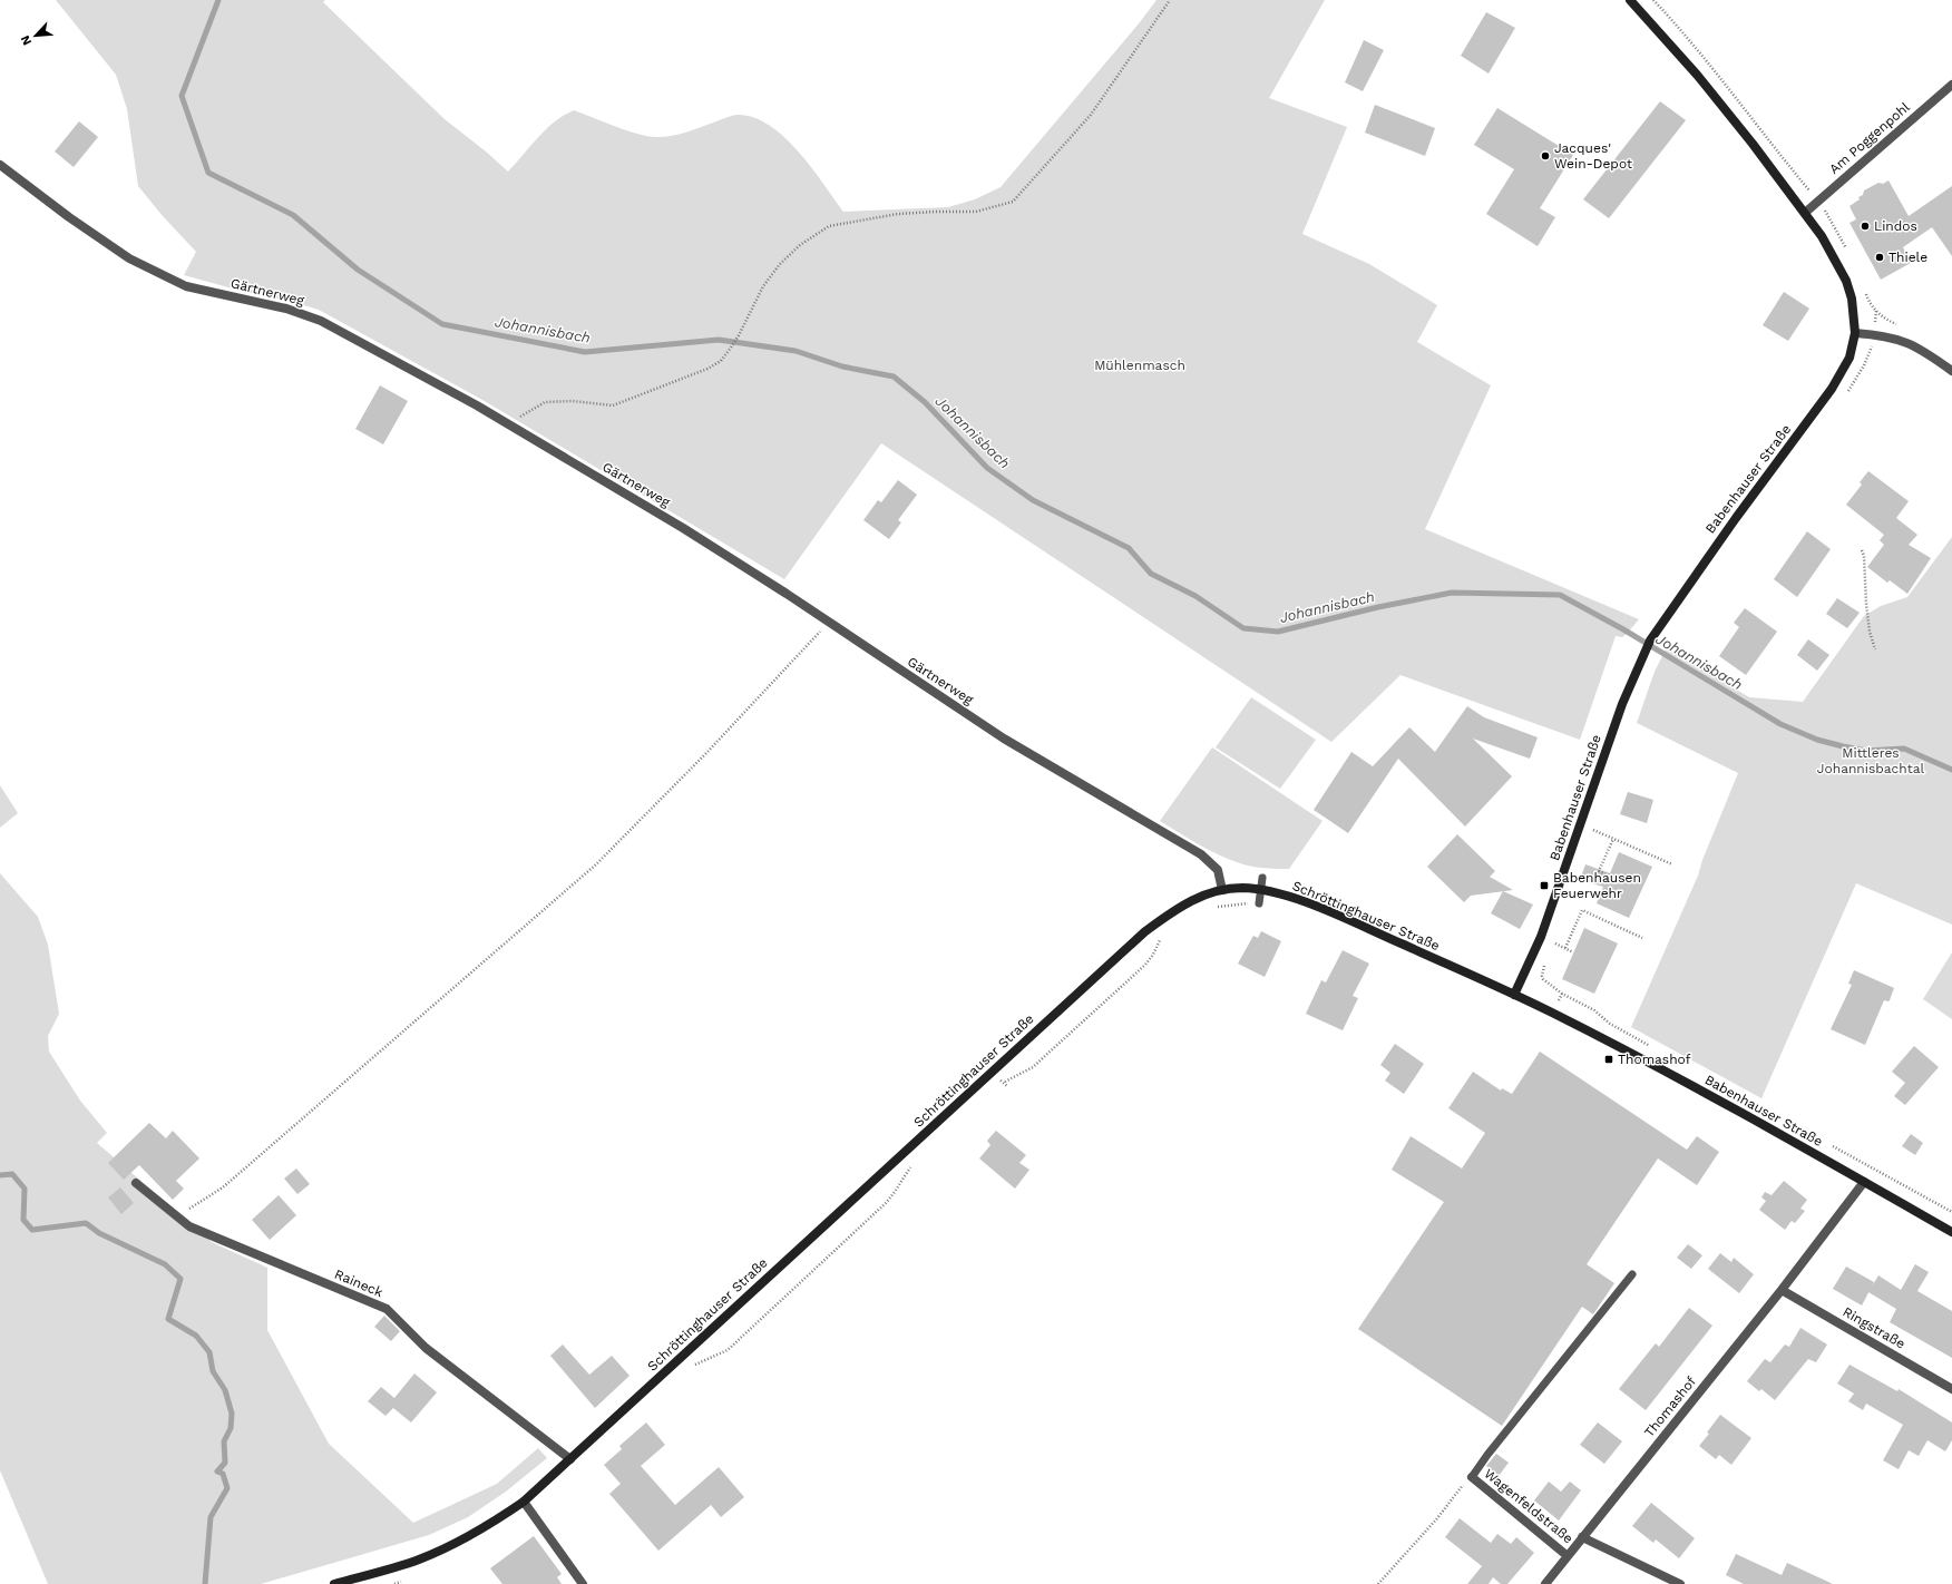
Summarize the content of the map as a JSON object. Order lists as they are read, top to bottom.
{
  "streets": {
    "main road": ["Babenhauser Straße", "Schröttinghauser Straße"],
    "street": [
      "Am Poggenpohl",
      "Gärtnerweg",
      "Raineck",
      "Ringstraße",
      "Thomashof",
      "Wagenfeldstraße"
    ]
  },
  "crossings": [
    ["Am Poggenpohl", "Babenhauser Straße"],
    ["Gärtnerweg", "Schröttinghauser Straße"],
    ["Babenhauser Straße", "Schröttinghauser Straße"],
    ["Babenhauser Straße", "Thomashof"],
    ["Schröttinghauser Straße", "Raineck"],
    ["Ringstraße", "Thomashof"],
    ["Thomashof", "Wagenfeldstraße"]
  ],
  "water": ["Johannisbach"],
  "parks": ["Mühlenmasch", "Mittleres Johannisbachtal"],
  "places": {
    "other": ["Jacques' Wein-Depot", "Lindos", "Thiele"],
    "transit": ["Babenhausen Feuerwehr", "Thomashof"]
  },
  "north": "bottom left"
}
